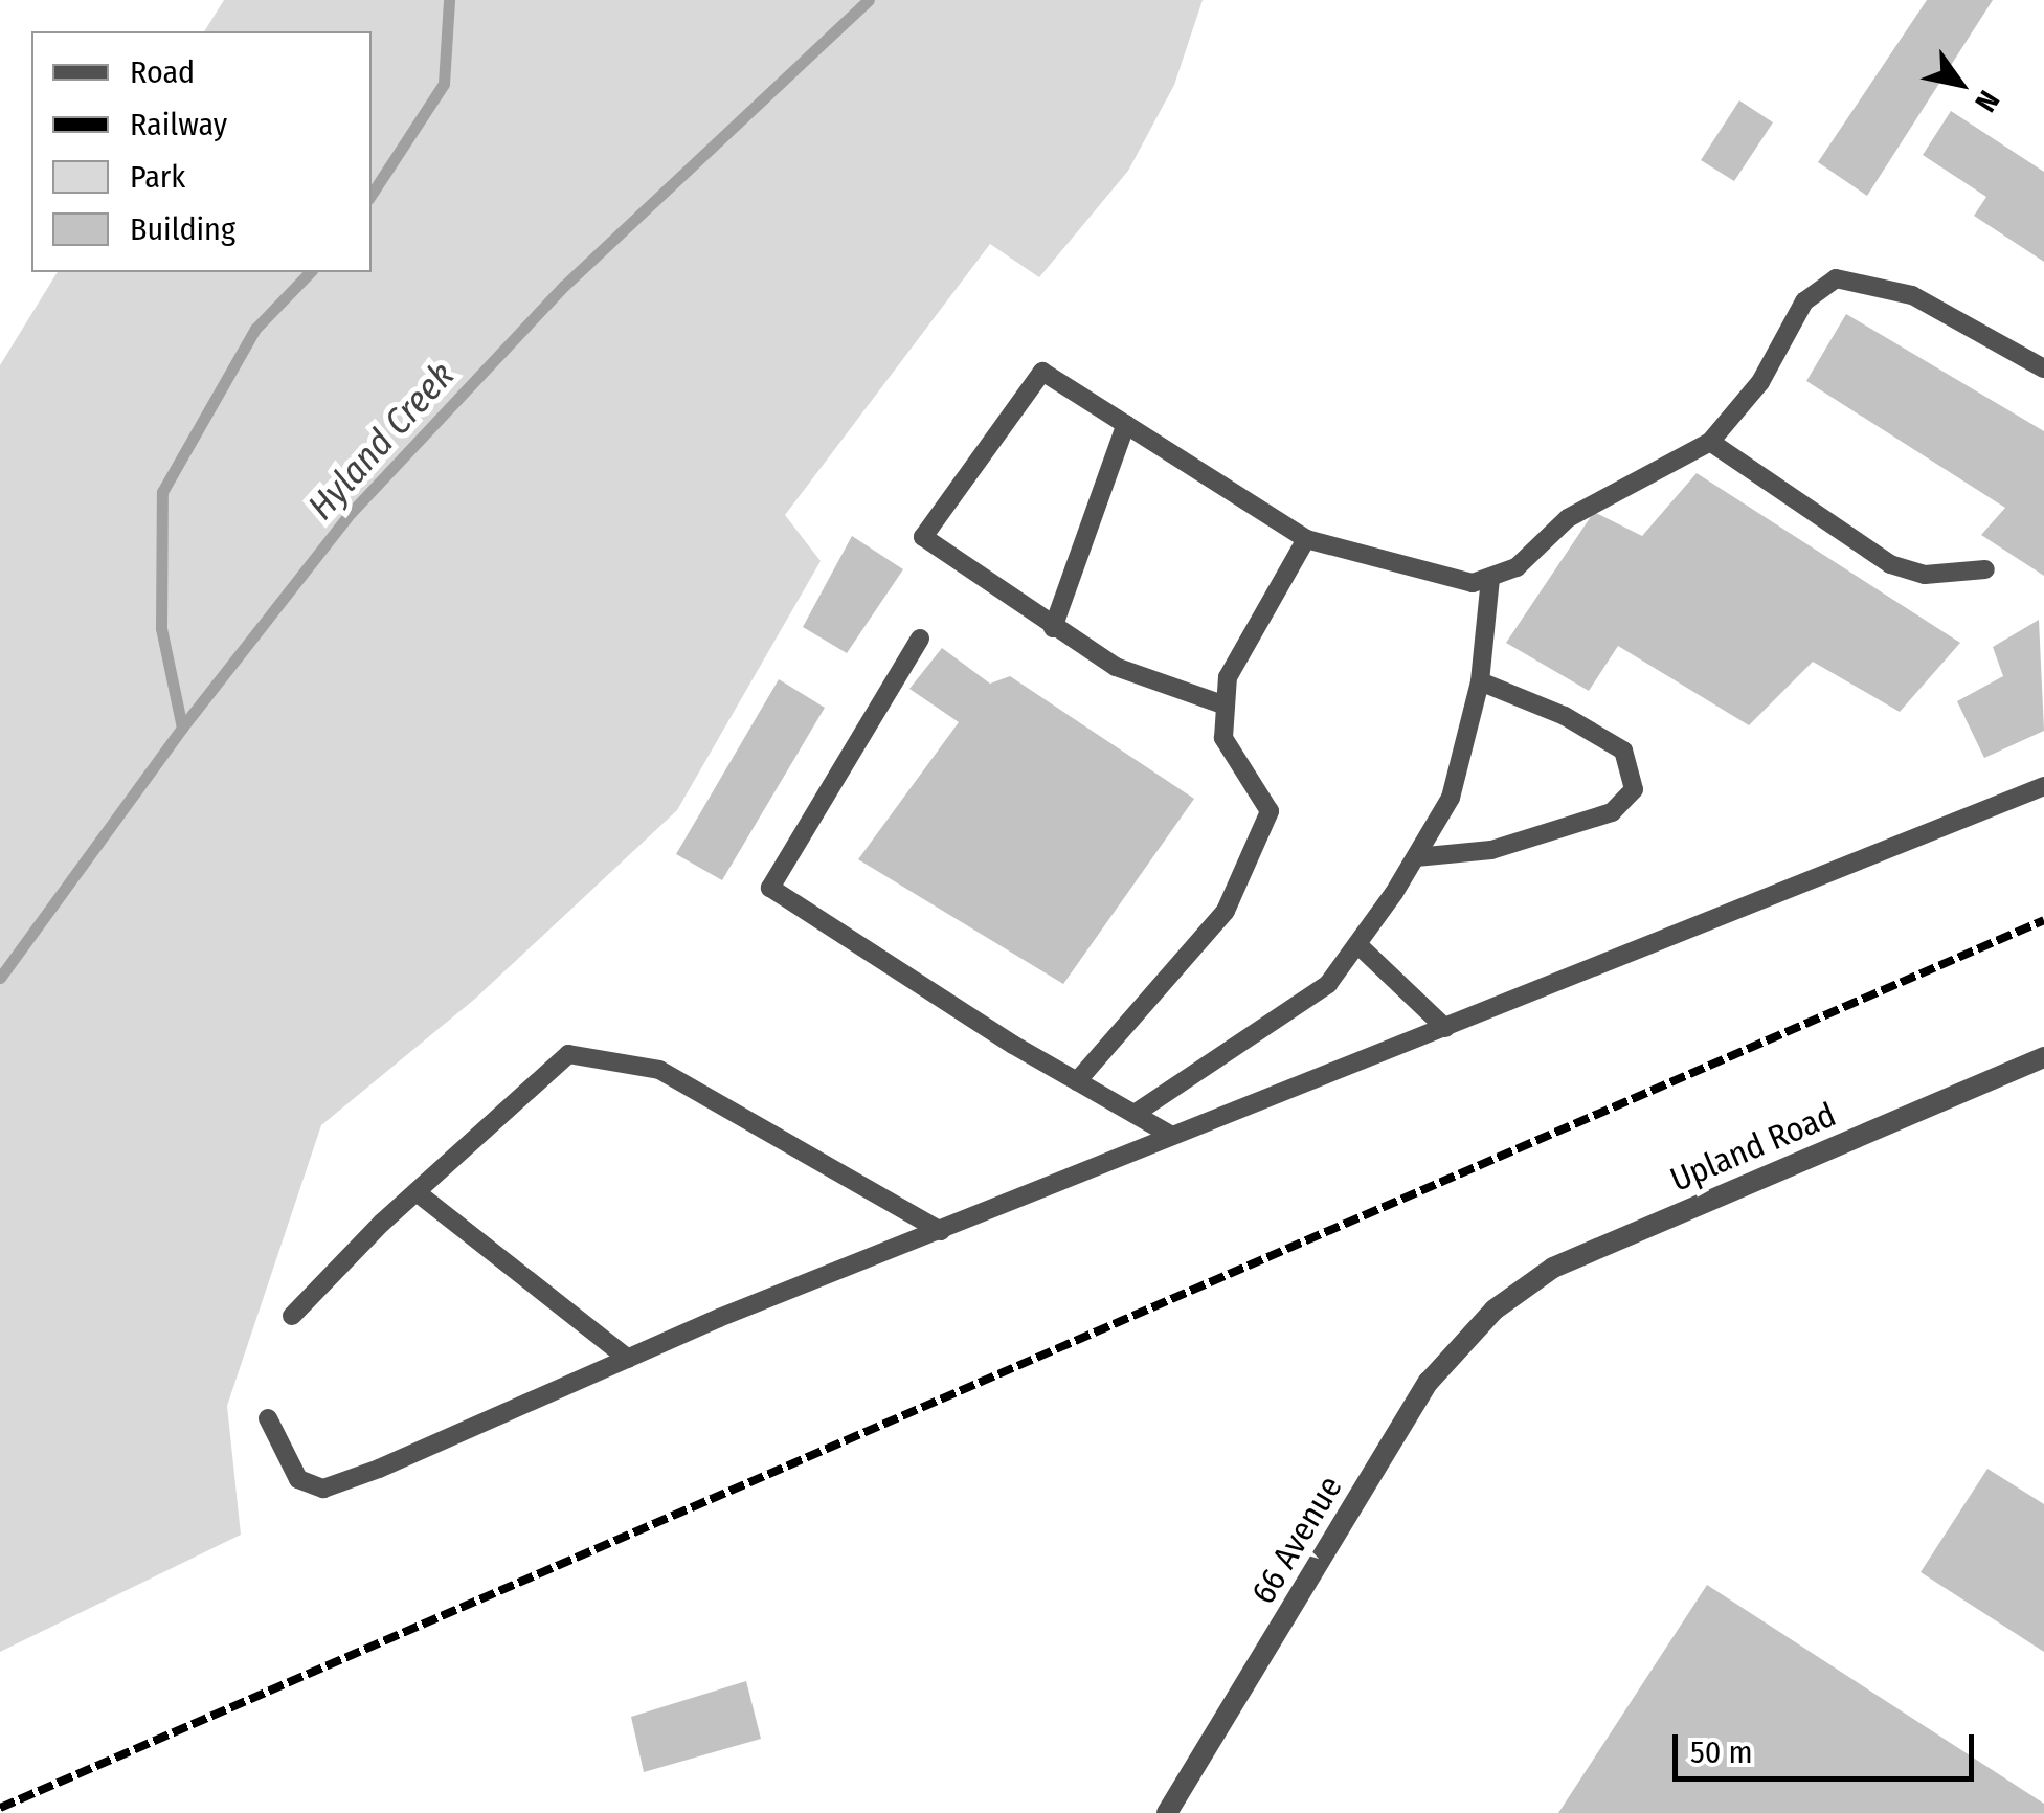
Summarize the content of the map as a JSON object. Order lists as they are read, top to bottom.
{
  "streets": {
    "street": ["Upland Road", "66 Avenue"]
  },
  "crossings": [
    ["Upland Road", "66 Avenue"]
  ],
  "water": ["Hyland Creek"],
  "legend": [
    "Road",
    "Railway",
    "Park",
    "Building"
  ],
  "scale_bar": "50 m",
  "north": "bottom right"
}
